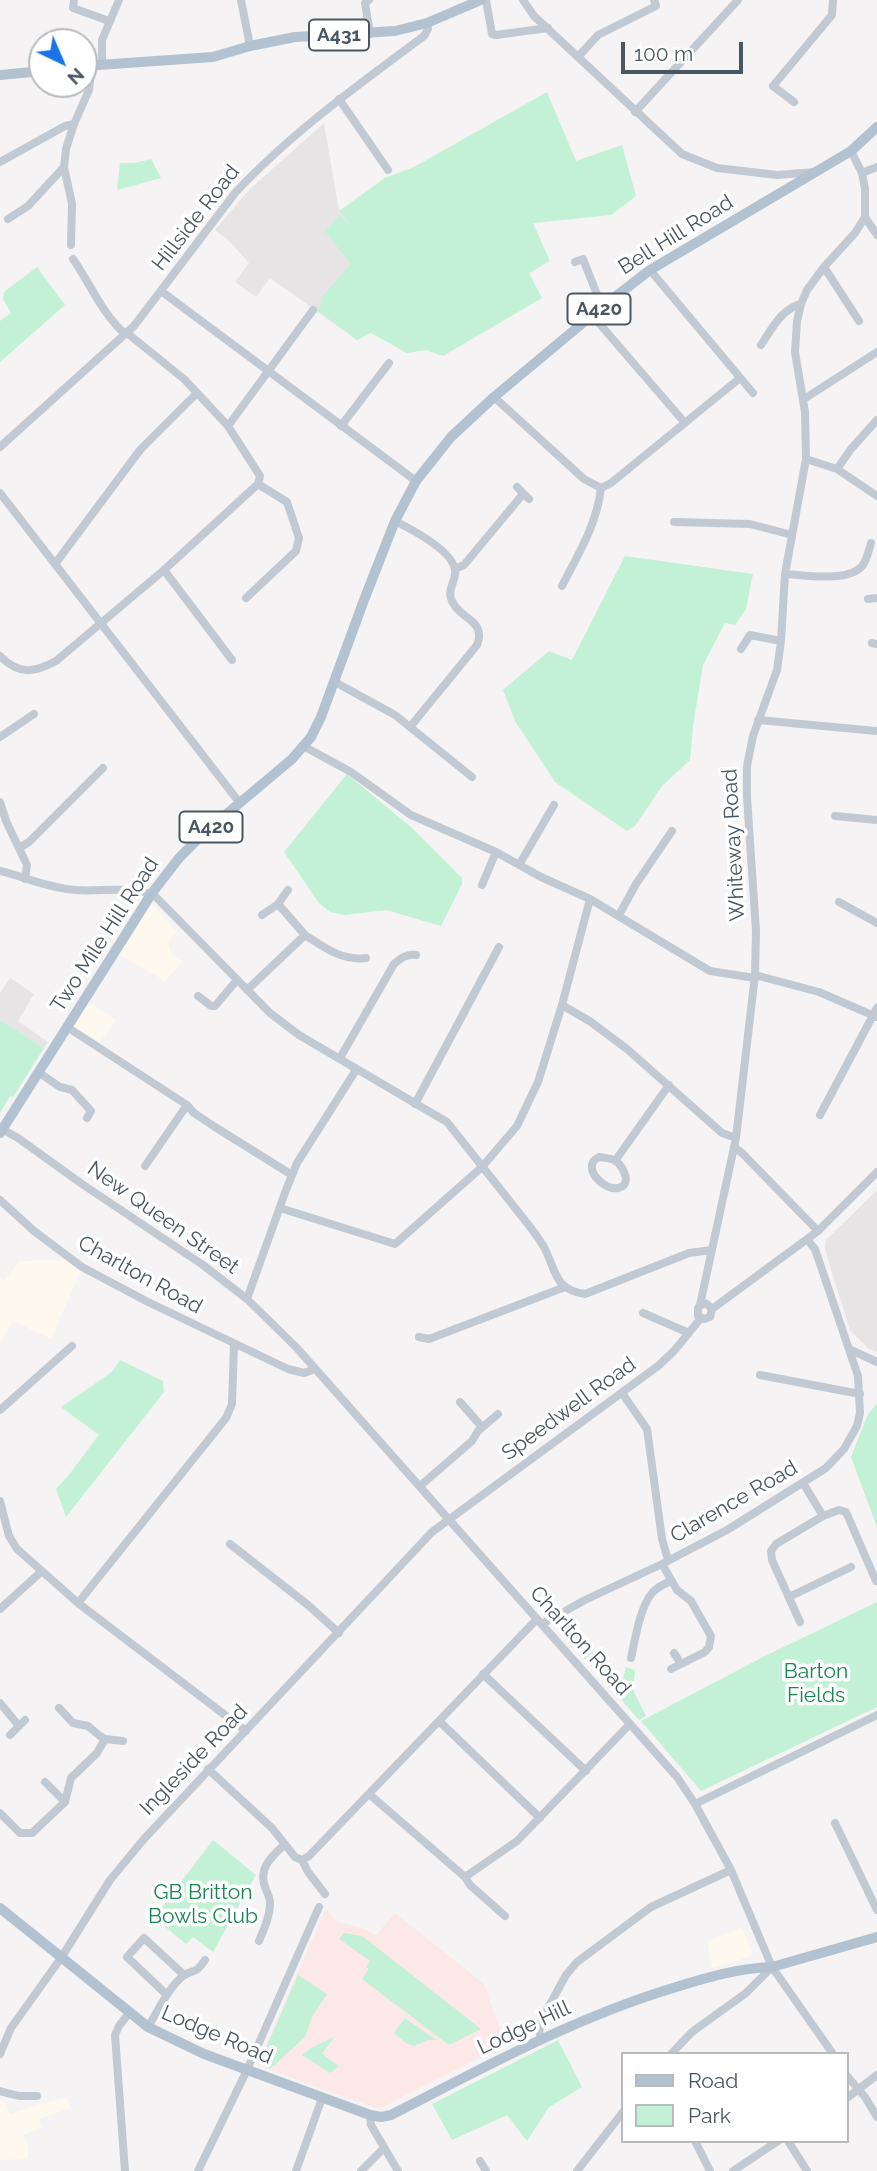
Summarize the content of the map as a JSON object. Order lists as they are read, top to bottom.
{
  "streets": {
    "main road": [
      "A431",
      "Bell Hill Road",
      "A420",
      "Two Mile Hill Road",
      "Lodge Hill",
      "Lodge Road"
    ],
    "street": [
      "Hillside Road",
      "Whiteway Road",
      "New Queen Street",
      "Charlton Road",
      "Speedwell Road",
      "Clarence Road",
      "Ingleside Road"
    ]
  },
  "crossings": [
    ["A431", "Hillside Road"],
    ["Bell Hill Road", "A420"],
    ["Bell Hill Road", "Two Mile Hill Road"],
    ["Whiteway Road", "Speedwell Road"],
    ["Two Mile Hill Road", "New Queen Street"],
    ["New Queen Street", "Charlton Road"],
    ["Charlton Road", "Speedwell Road"],
    ["Charlton Road", "Clarence Road"],
    ["Charlton Road", "Ingleside Road"],
    ["Charlton Road", "Lodge Hill"],
    ["Speedwell Road", "Clarence Road"],
    ["Speedwell Road", "Ingleside Road"],
    ["Ingleside Road", "Lodge Road"],
    ["Lodge Hill", "Lodge Road"]
  ],
  "parks": ["Barton Fields", "GB Britton Bowls Club"],
  "legend": ["Road", "Park"],
  "scale_bar": "100 m",
  "north": "bottom right"
}
